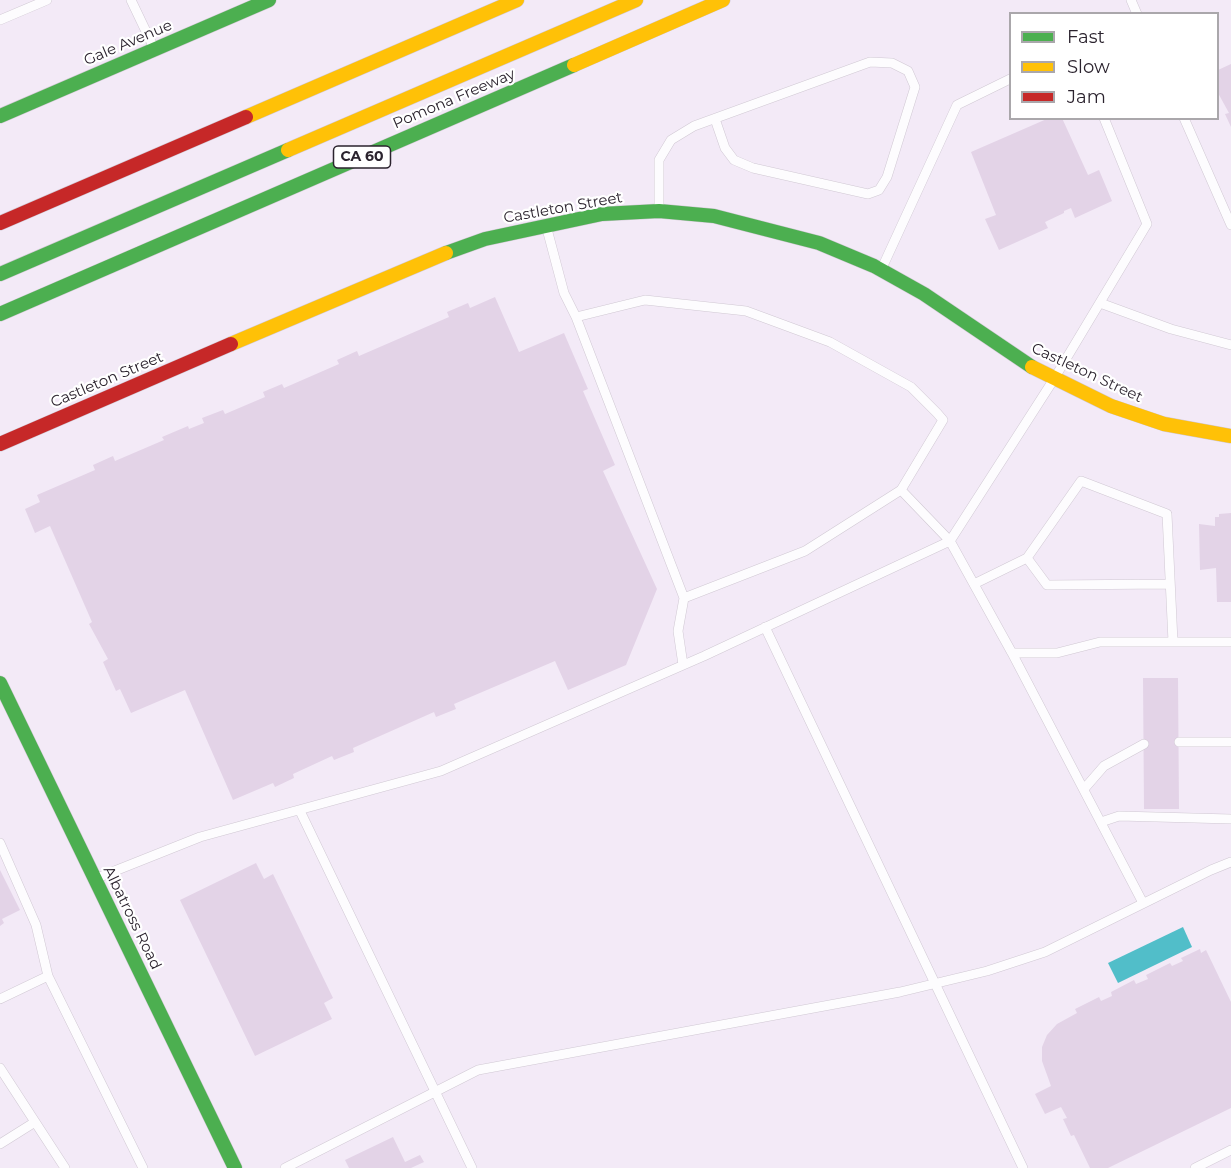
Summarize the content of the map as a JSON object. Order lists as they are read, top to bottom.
{
  "streets": {
    "main road": [
      "Gale Avenue",
      "Pomona Freeway",
      "CA 60",
      "Castleton Street",
      "Albatross Road"
    ]
  },
  "legend": ["Fast", "Slow", "Jam"]
}
